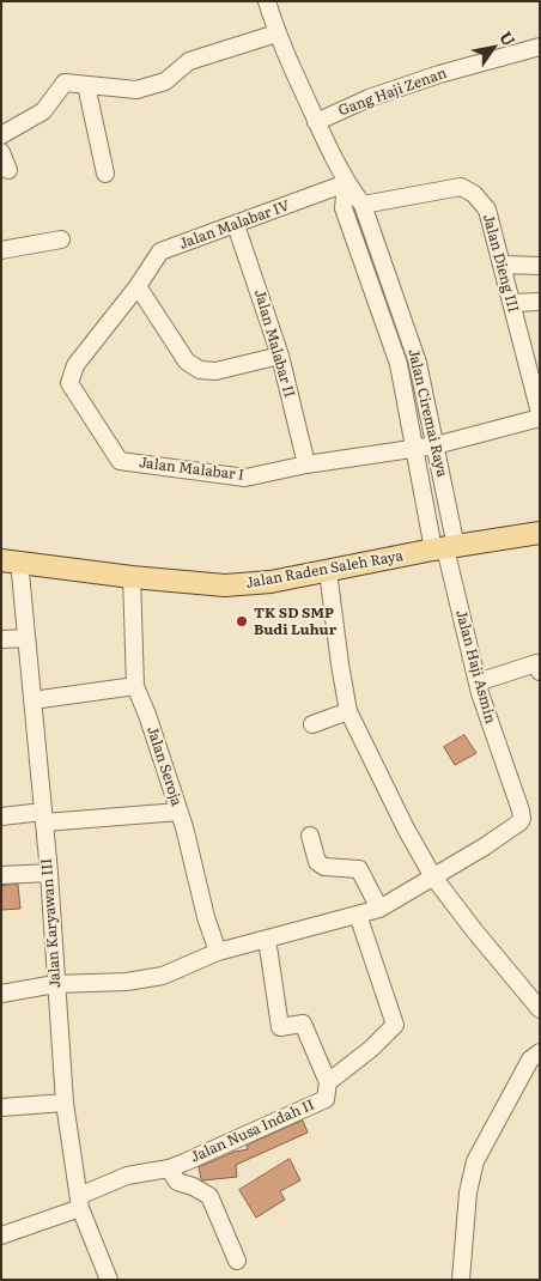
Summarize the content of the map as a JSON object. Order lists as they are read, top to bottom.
{
  "streets": {
    "main road": ["Jalan Raden Saleh Raya"],
    "street": [
      "Gang Haji Zenan",
      "Jalan Malabar IV",
      "Jalan Dieng III",
      "Jalan Malabar II",
      "Jalan Ciremai Raya",
      "Jalan Malabar I",
      "Jalan Haji Asmin",
      "Jalan Seroja",
      "Jalan Karyawan III",
      "Jalan Nusa Indah II"
    ]
  },
  "crossings": [
    ["Gang Haji Zenan", "Jalan Ciremai Raya"],
    ["Jalan Malabar IV", "Jalan Malabar II"],
    ["Jalan Malabar IV", "Jalan Ciremai Raya"],
    ["Jalan Malabar IV", "Jalan Malabar I"],
    ["Jalan Dieng III", "Jalan Ciremai Raya"],
    ["Jalan Malabar II", "Jalan Malabar I"],
    ["Jalan Ciremai Raya", "Jalan Malabar I"],
    ["Jalan Ciremai Raya", "Jalan Raden Saleh Raya"],
    ["Jalan Ciremai Raya", "Jalan Haji Asmin"],
    ["Jalan Raden Saleh Raya", "Jalan Haji Asmin"],
    ["Jalan Raden Saleh Raya", "Jalan Seroja"],
    ["Jalan Raden Saleh Raya", "Jalan Karyawan III"],
    ["Jalan Karyawan III", "Jalan Nusa Indah II"]
  ],
  "places": ["TK SD SMP Budi Luhur"],
  "north": "top right"
}
